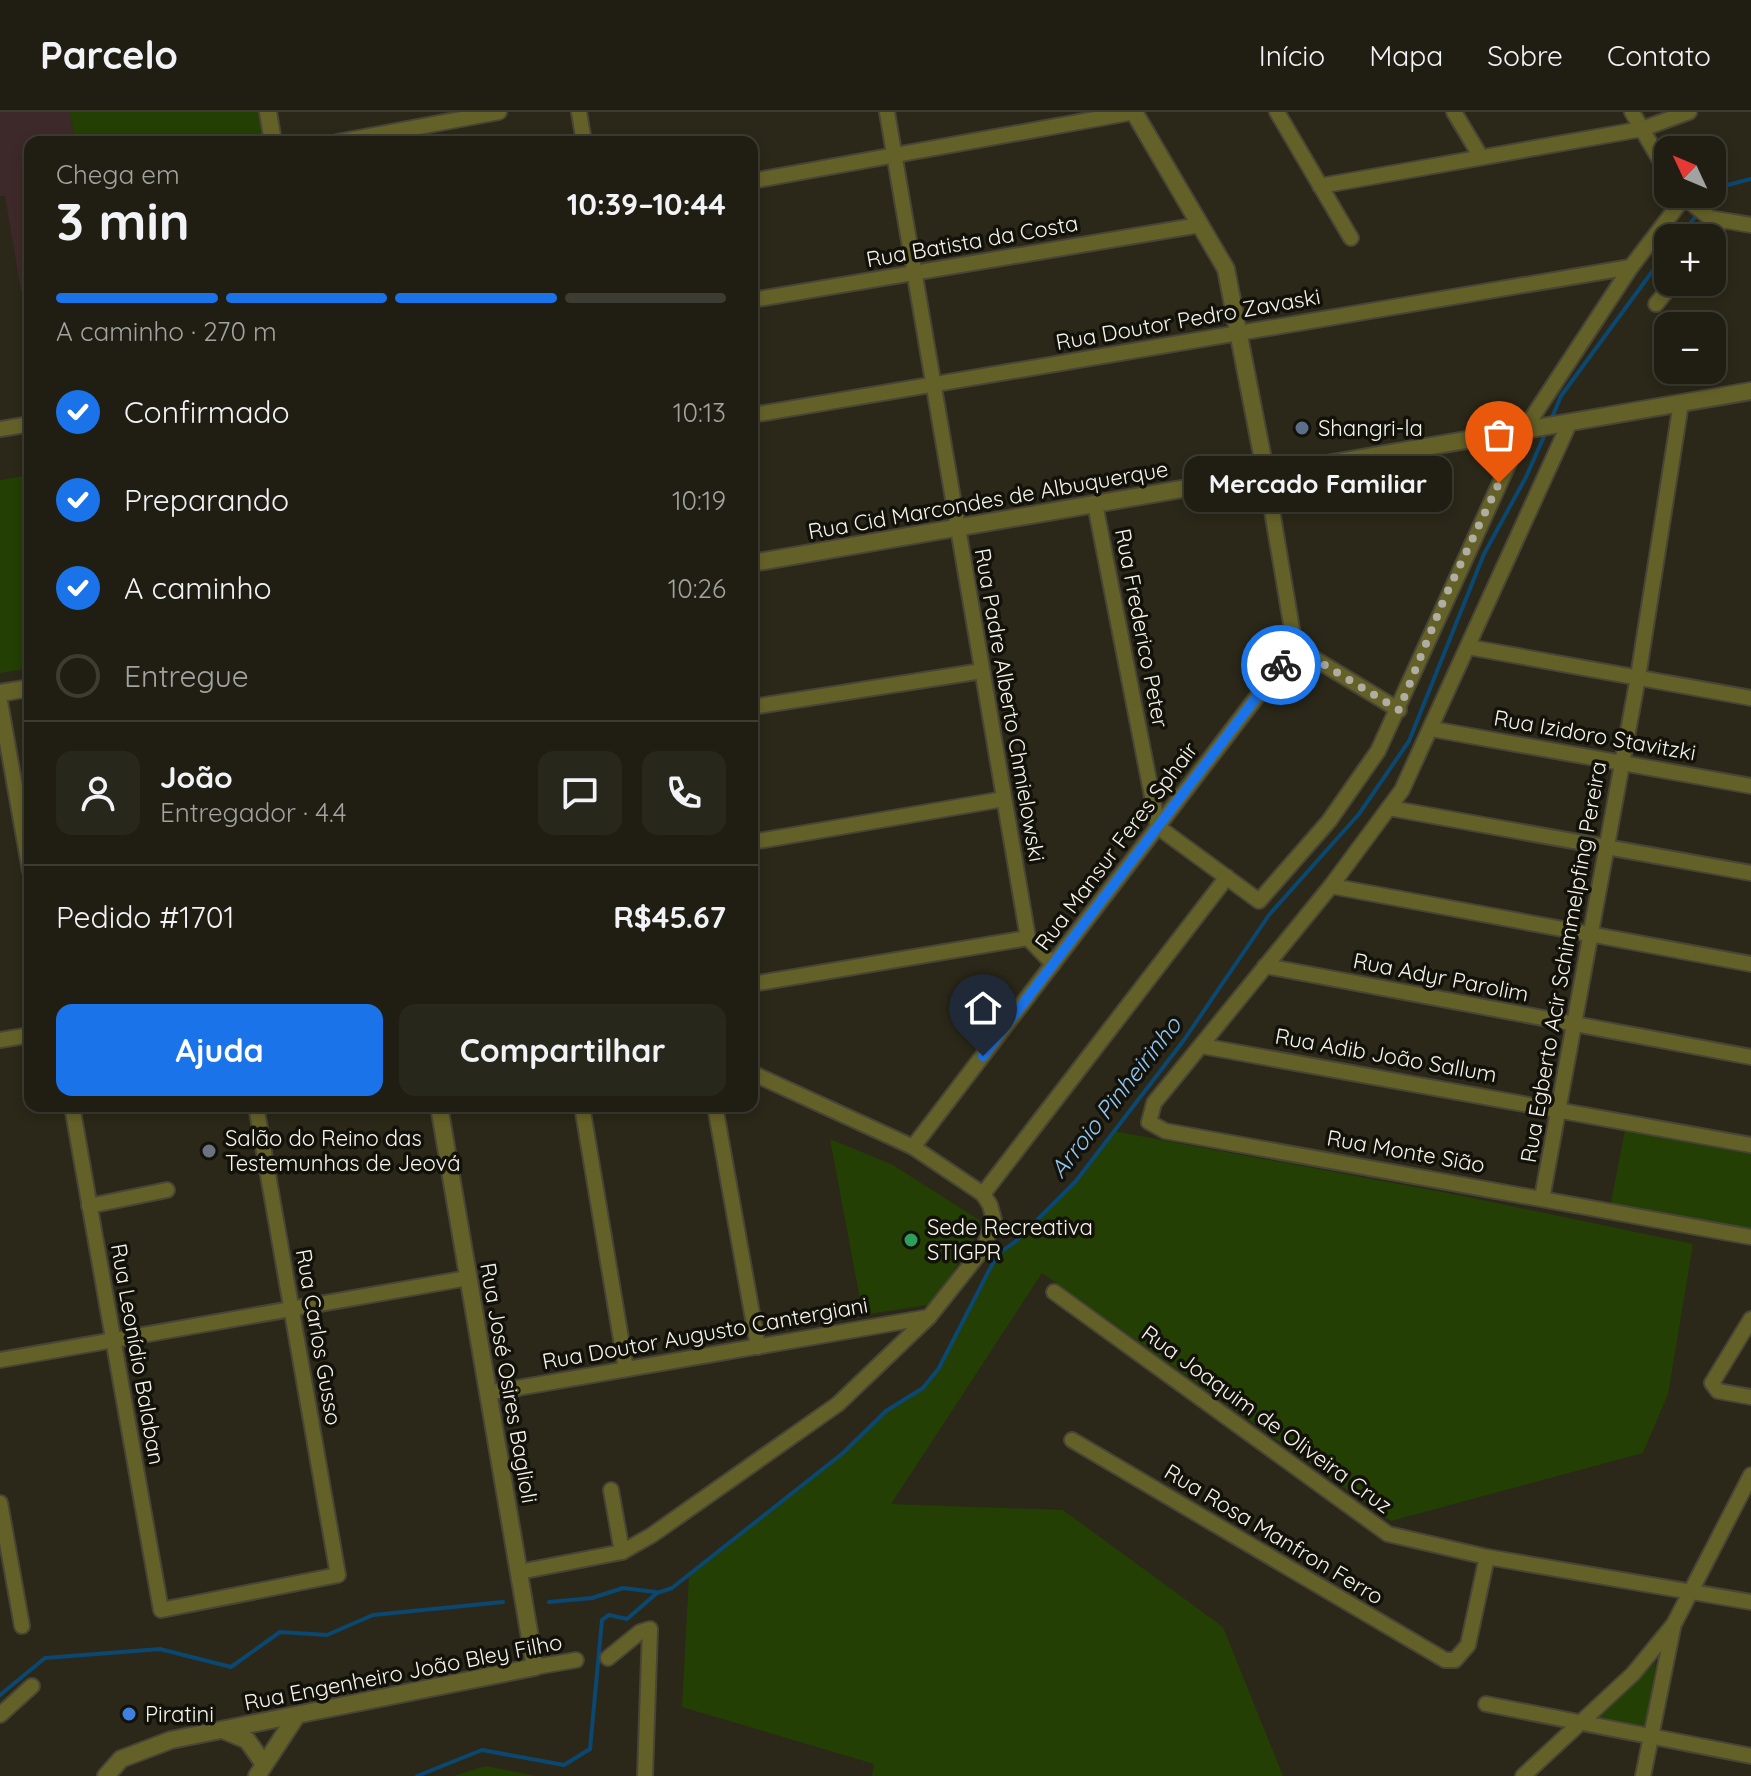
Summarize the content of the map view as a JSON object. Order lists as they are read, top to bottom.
{
  "streets": {
    "street": [
      "Rua Batista da Costa",
      "Rua Doutor Pedro Zavaski",
      "Rua Cid Marcondes de Albuquerque",
      "Rua Frederico Peter",
      "Rua Padre Alberto Chmielowski",
      "Rua Izidoro Stavitzki",
      "Rua Mansur Feres Sphair",
      "Rua Egberto Acir Schimmelpfing Pereira",
      "Rua Adyr Parolim",
      "Rua Adib João Sallum",
      "Rua Monte Sião",
      "Rua Doutor Augusto Cantergiani",
      "Rua Carlos Gusso",
      "Rua Leonídio Balaban",
      "Rua José Osires Baglioli",
      "Rua Joaquim de Oliveira Cruz",
      "Rua Rosa Manfron Ferro",
      "Rua Engenheiro João Bley Filho"
    ]
  },
  "crossings": [
    ["Rua Batista da Costa", "Rua Padre Alberto Chmielowski"],
    ["Rua Doutor Pedro Zavaski", "Rua Padre Alberto Chmielowski"],
    ["Rua Cid Marcondes de Albuquerque", "Rua Frederico Peter"],
    ["Rua Cid Marcondes de Albuquerque", "Rua Padre Alberto Chmielowski"],
    ["Rua Cid Marcondes de Albuquerque", "Rua Egberto Acir Schimmelpfing Pereira"],
    ["Rua Frederico Peter", "Rua Mansur Feres Sphair"],
    ["Rua Izidoro Stavitzki", "Rua Egberto Acir Schimmelpfing Pereira"],
    ["Rua Egberto Acir Schimmelpfing Pereira", "Rua Adyr Parolim"],
    ["Rua Egberto Acir Schimmelpfing Pereira", "Rua Adib João Sallum"],
    ["Rua Egberto Acir Schimmelpfing Pereira", "Rua Monte Sião"],
    ["Rua Adib João Sallum", "Rua Monte Sião"],
    ["Rua Doutor Augusto Cantergiani", "Rua José Osires Baglioli"],
    ["Rua Carlos Gusso", "Rua Leonídio Balaban"],
    ["Rua José Osires Baglioli", "Rua Engenheiro João Bley Filho"],
    ["Rua Joaquim de Oliveira Cruz", "Rua Rosa Manfron Ferro"]
  ],
  "water": ["Arroio Pinheirinho"],
  "places": [
    "Shangri-la",
    "Mercado Familiar",
    "Salão do Reino das Testemunhas de Jeová",
    "Sede Recreativa STIGPR",
    "Piratini"
  ],
  "north": "top left",
  "page": {
    "header": "Parcelo",
    "nav": [
      "Início",
      "Mapa",
      "Sobre",
      "Contato"
    ],
    "map_buttons": ["+", "−"],
    "heading": ["3 min", "Chega em", "10:39–10:44"],
    "panel": [
      "João",
      "Entregador · 4.4",
      "Pedido #1701",
      "R$45.67"
    ],
    "bar": "A caminho · 270 m",
    "list": [
      ["Confirmado", "10:13"],
      ["Preparando", "10:19"],
      ["A caminho", "10:26"],
      "Entregue"
    ],
    "bubble": "Mercado Familiar",
    "buttons": ["Ajuda", "Compartilhar"]
  }
}
